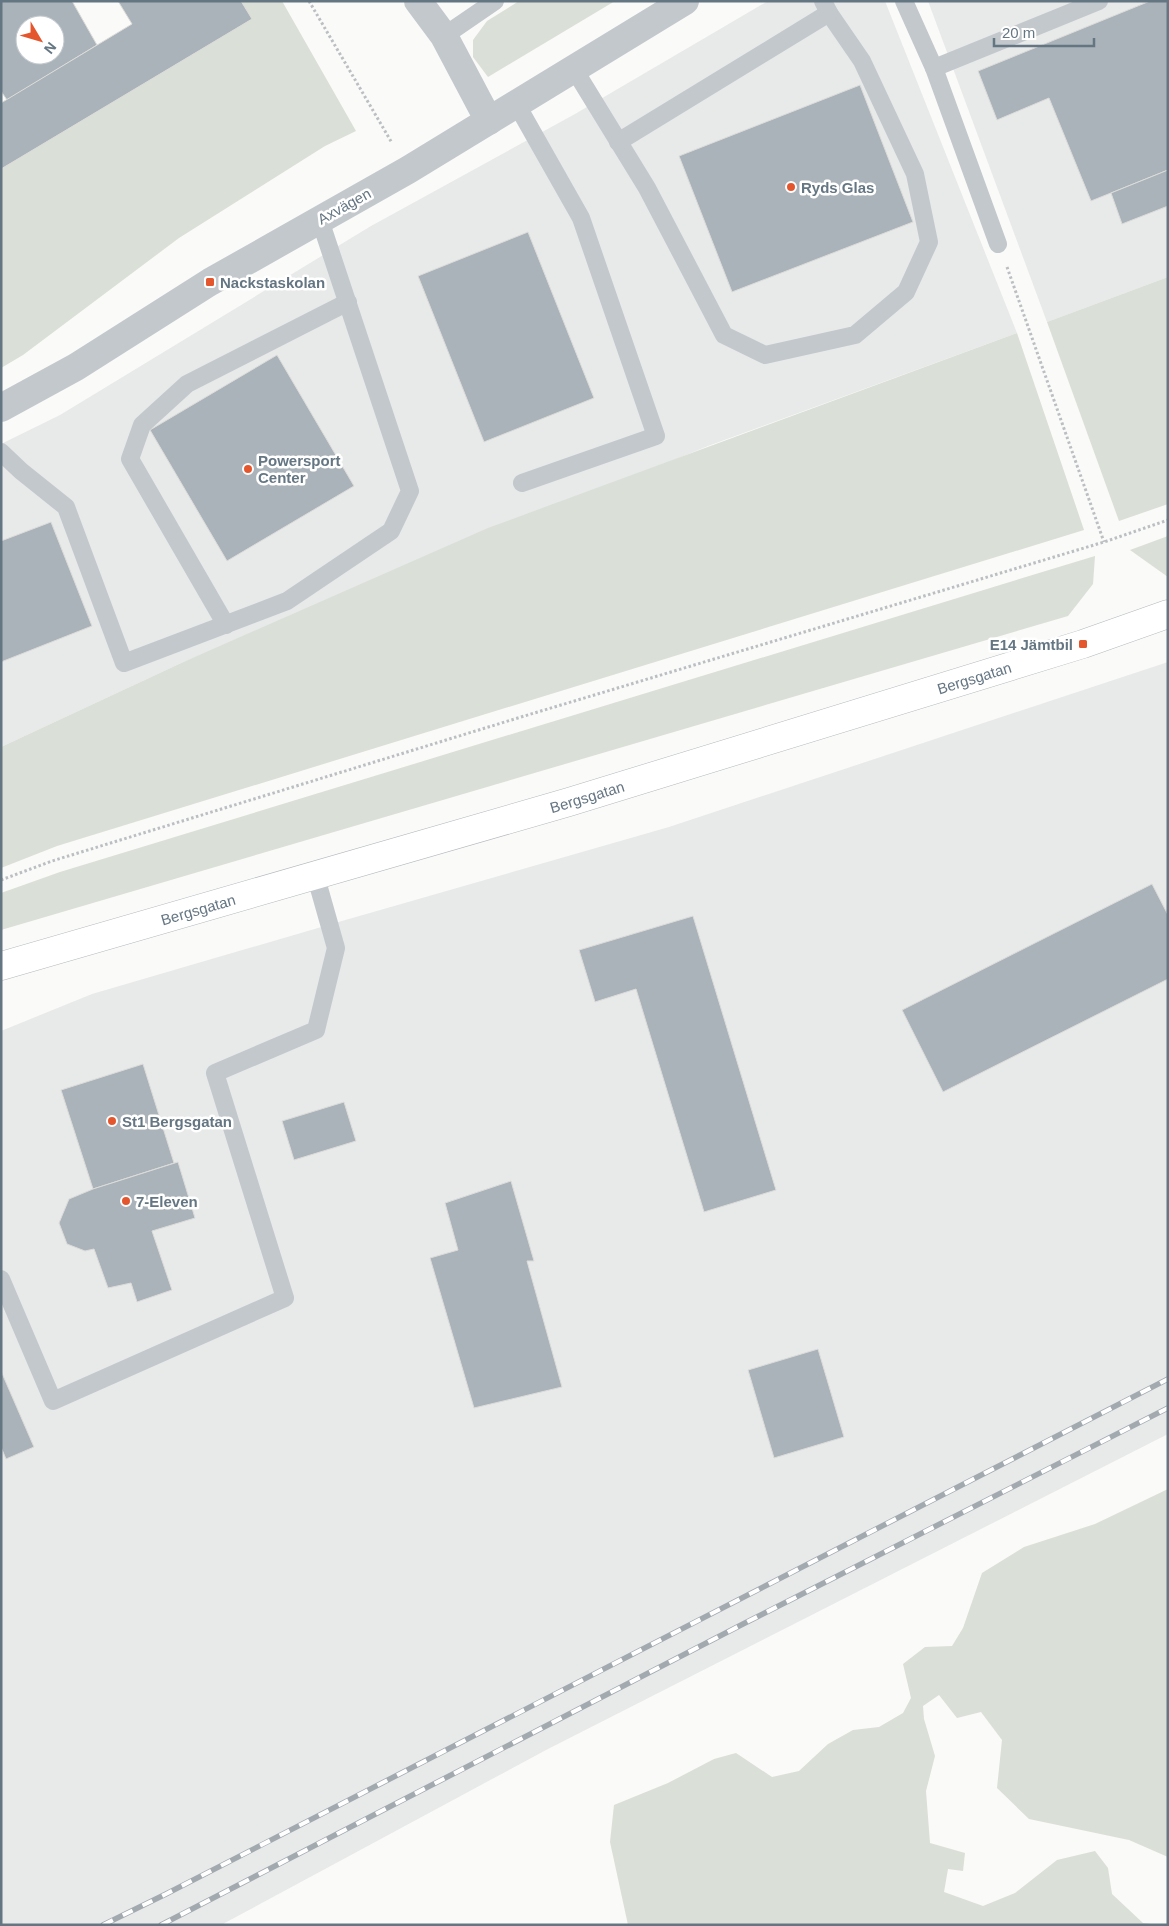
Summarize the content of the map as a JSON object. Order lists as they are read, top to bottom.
{
  "streets": {
    "highway": ["Bergsgatan"],
    "street": ["Axvägen"]
  },
  "places": {
    "other": [
      "Ryds Glas",
      "Powersport Center",
      "St1 Bergsgatan",
      "7-Eleven"
    ],
    "transit": ["Nackstaskolan", "E14 Jämtbil"]
  },
  "scale_bar": "20 m",
  "north": "bottom right"
}
